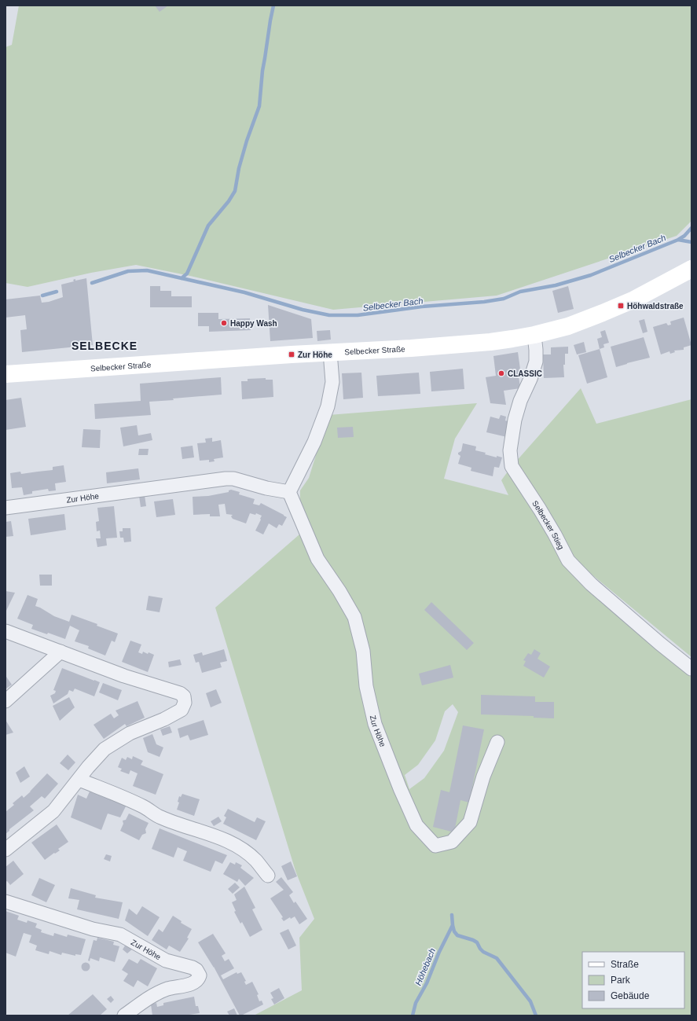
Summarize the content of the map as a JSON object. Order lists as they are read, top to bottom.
{
  "streets": {
    "main road": ["Selbecker Straße"],
    "street": ["Zur Höhe", "Selbecker Stieg"]
  },
  "crossings": [
    ["Selbecker Straße", "Selbecker Stieg"]
  ],
  "districts": ["SELBECKE"],
  "water": ["Selbecker Bach", "Höhebach"],
  "places": {
    "transit": ["Höhwaldstraße", "Zur Höhe"],
    "other": ["Happy Wash", "CLASSIC"]
  },
  "legend": ["Straße", "Park", "Gebäude"]
}
